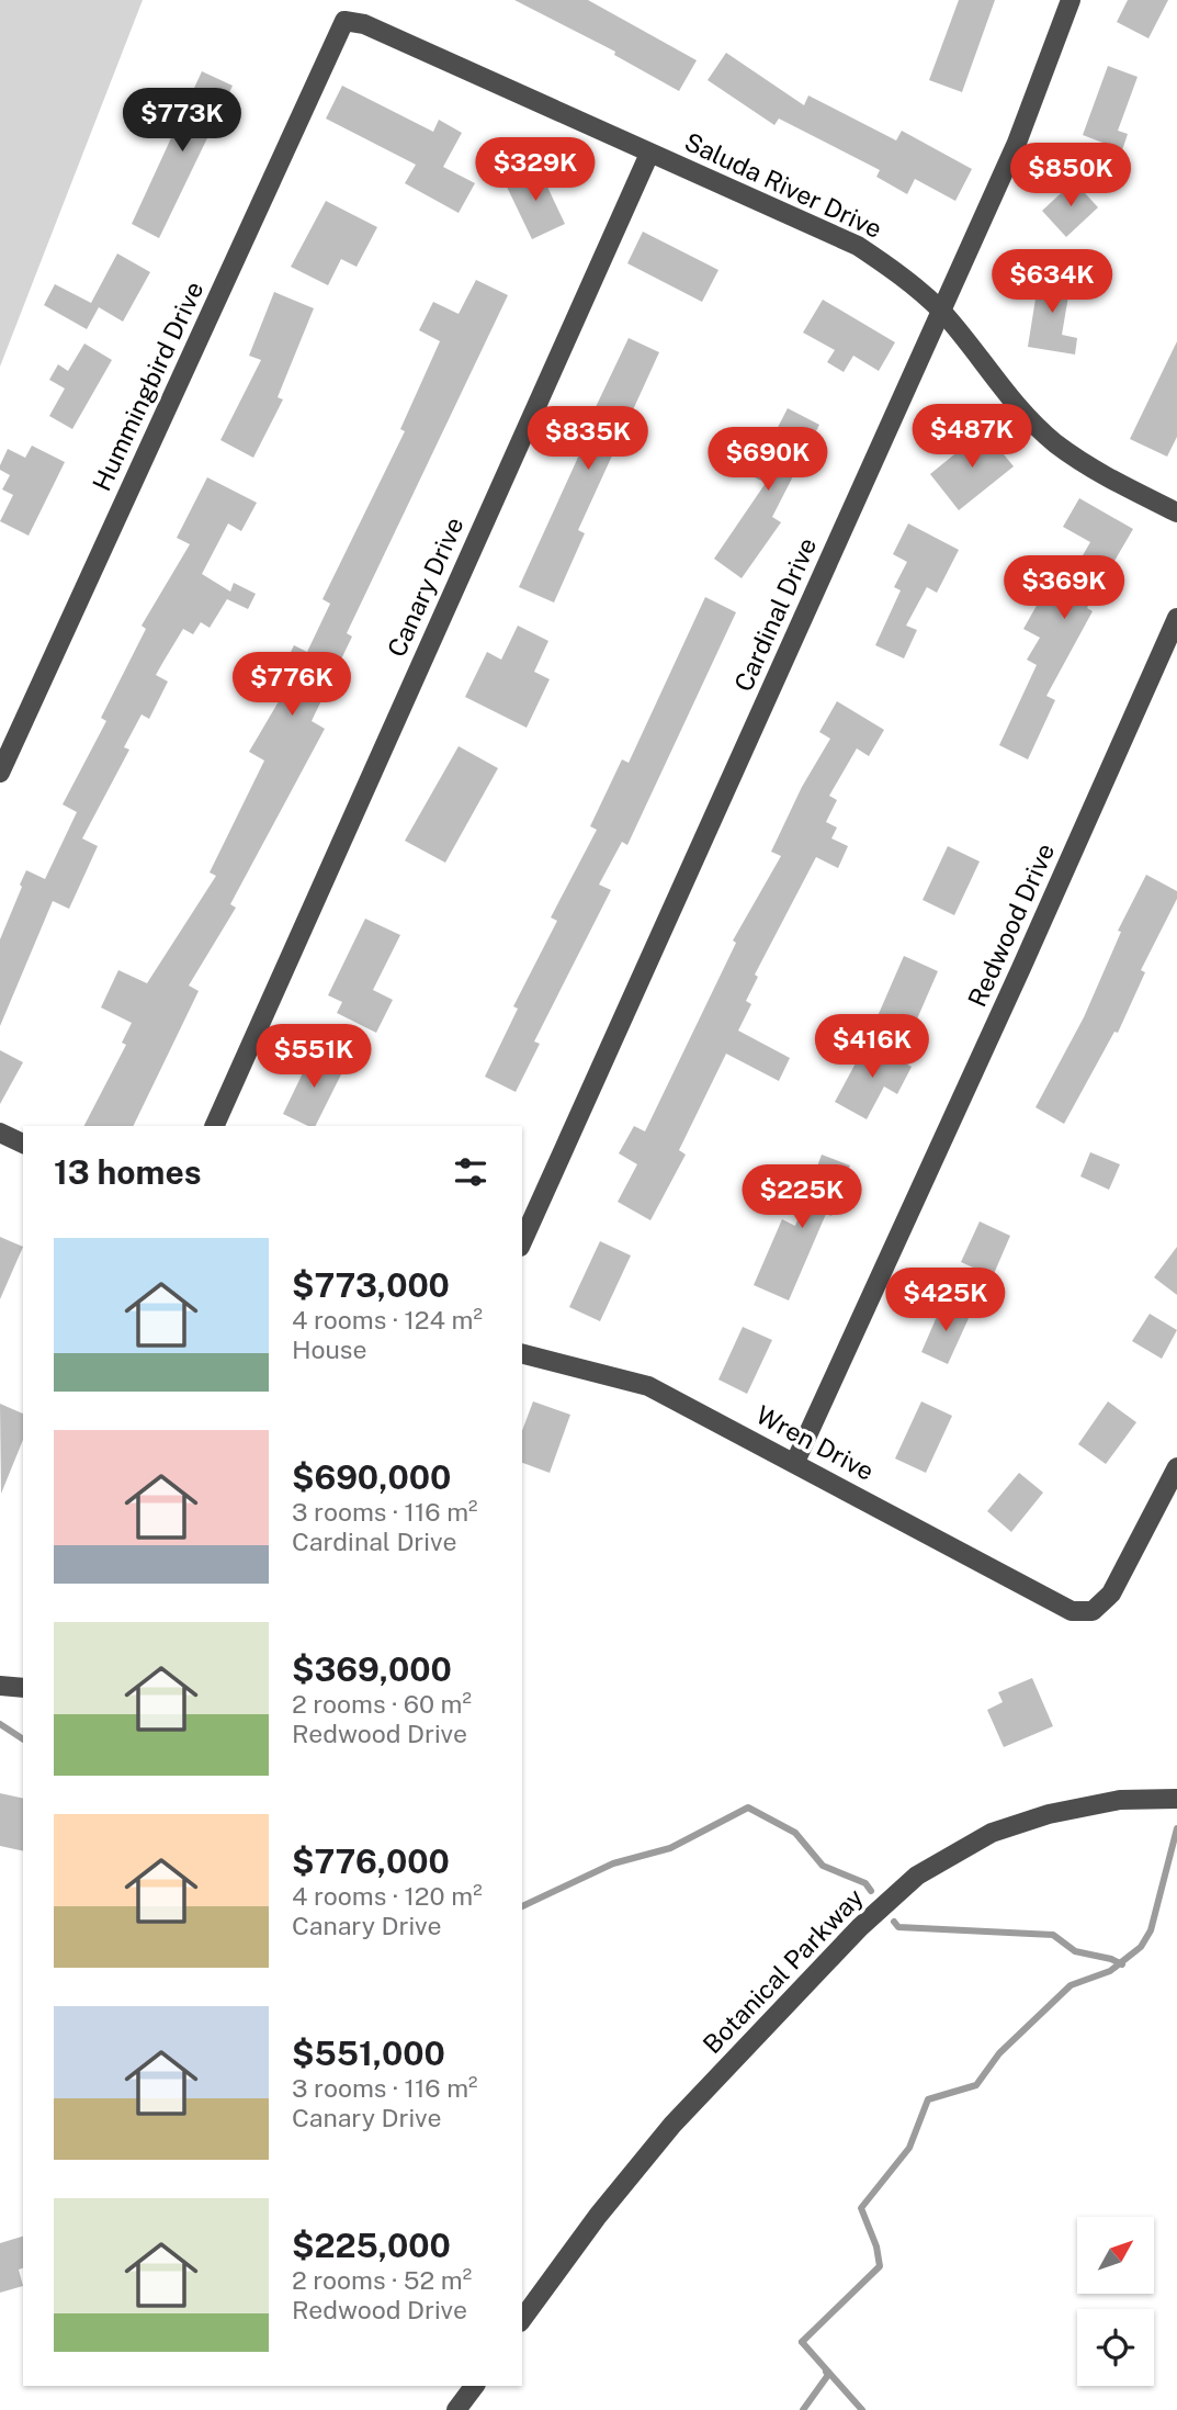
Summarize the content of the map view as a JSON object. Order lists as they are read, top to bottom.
{
  "streets": {
    "street": [
      "Saluda River Drive",
      "Hummingbird Drive",
      "Canary Drive",
      "Cardinal Drive",
      "Redwood Drive",
      "Wren Drive",
      "Botanical Parkway"
    ]
  },
  "crossings": [
    ["Saluda River Drive", "Hummingbird Drive"],
    ["Saluda River Drive", "Canary Drive"],
    ["Saluda River Drive", "Cardinal Drive"],
    ["Redwood Drive", "Wren Drive"]
  ],
  "north": "top right",
  "page": {
    "price": [
      "$773K",
      "$329K",
      "$850K",
      "$634K",
      "$487K",
      "$835K",
      "$690K",
      "$369K",
      "$776K",
      "$416K",
      "$551K",
      "$225K",
      "$425K"
    ],
    "heading": "13 homes",
    "list": [
      {
        "name": "$773,000",
        "note": "4 rooms · 124 m² · House"
      },
      {
        "name": "$690,000",
        "note": "3 rooms · 116 m² · Cardinal Drive"
      },
      {
        "name": "$369,000",
        "note": "2 rooms · 60 m² · Redwood Drive"
      },
      {
        "name": "$776,000",
        "note": "4 rooms · 120 m² · Canary Drive"
      },
      {
        "name": "$551,000",
        "note": "3 rooms · 116 m² · Canary Drive"
      },
      {
        "name": "$225,000",
        "note": "2 rooms · 52 m² · Redwood Drive"
      }
    ]
  }
}
